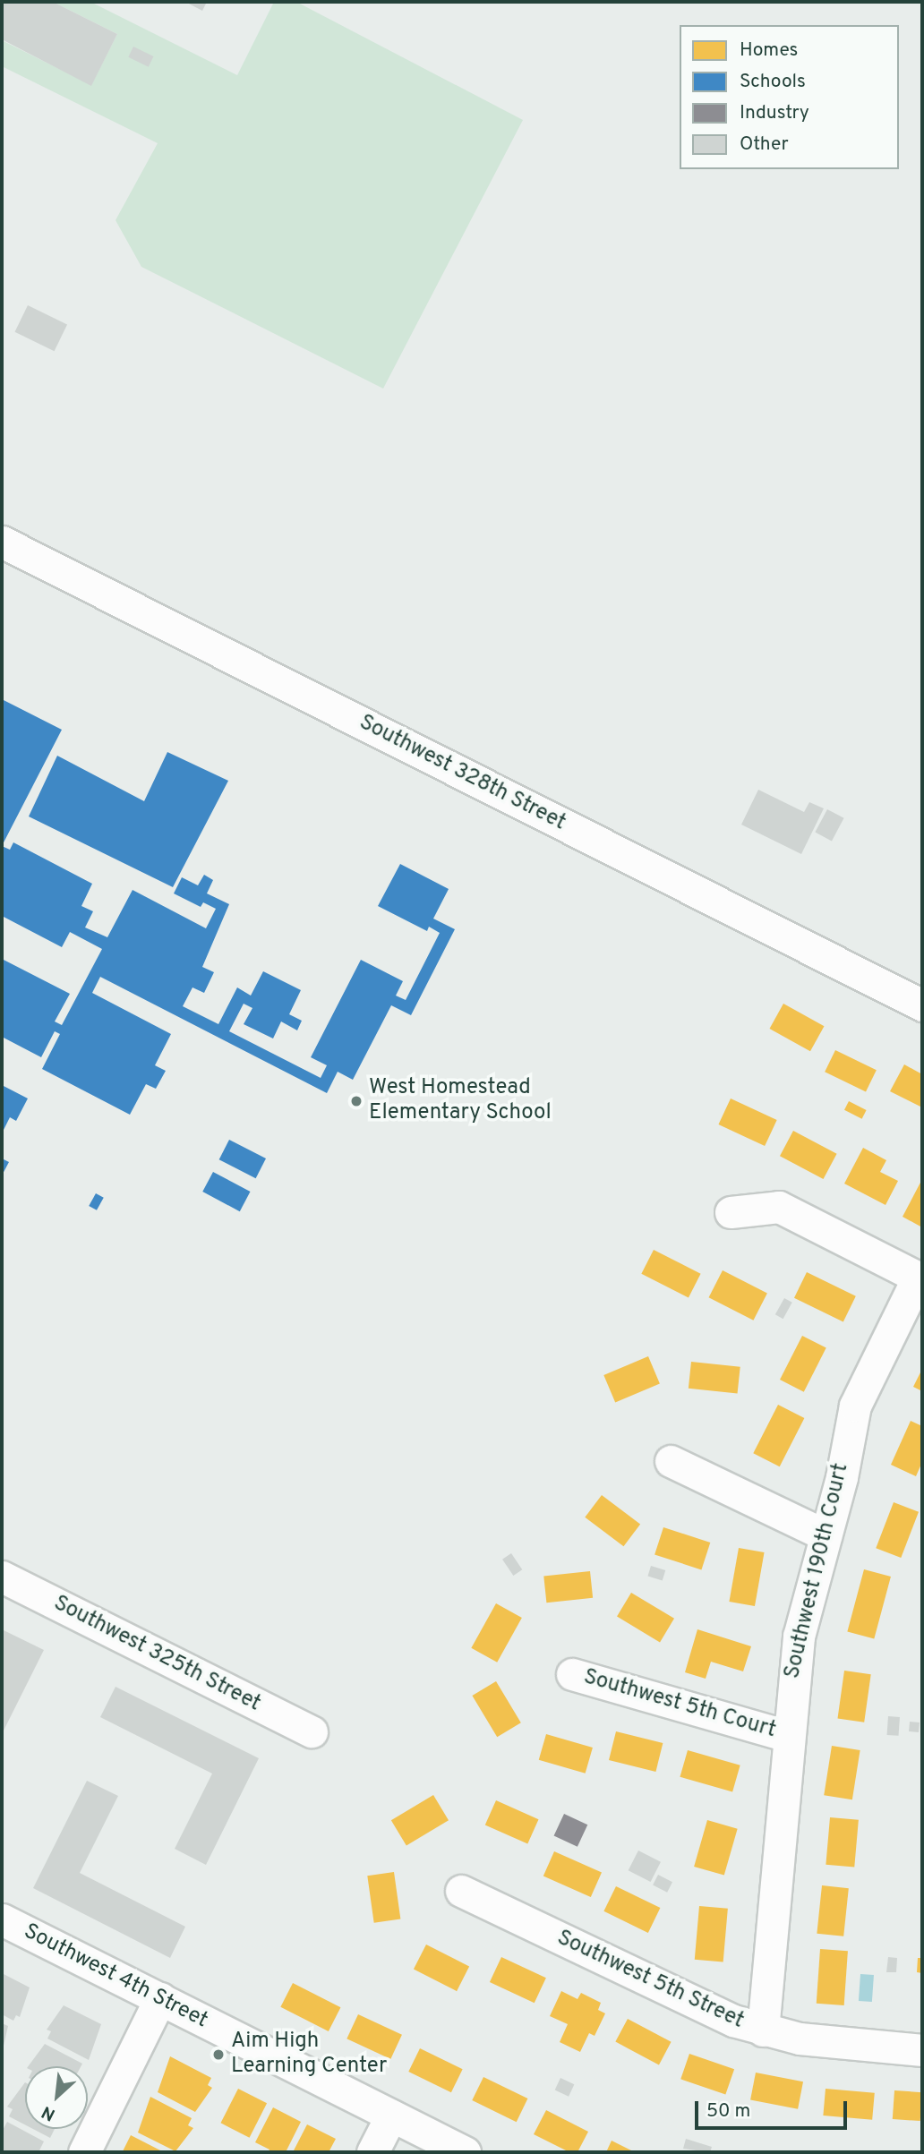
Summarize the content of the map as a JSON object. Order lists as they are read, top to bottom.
{
  "streets": {
    "street": [
      "Southwest 328th Street",
      "Southwest 190th Court",
      "Southwest 325th Street",
      "Southwest 5th Court",
      "Southwest 4th Street",
      "Southwest 5th Street"
    ]
  },
  "crossings": [
    ["Southwest 190th Court", "Southwest 5th Court"],
    ["Southwest 190th Court", "Southwest 5th Street"]
  ],
  "places": ["West Homestead Elementary School", "Aim High Learning Center"],
  "legend": [
    "Homes",
    "Schools",
    "Industry",
    "Other"
  ],
  "scale_bar": "50 m",
  "north": "bottom left"
}
